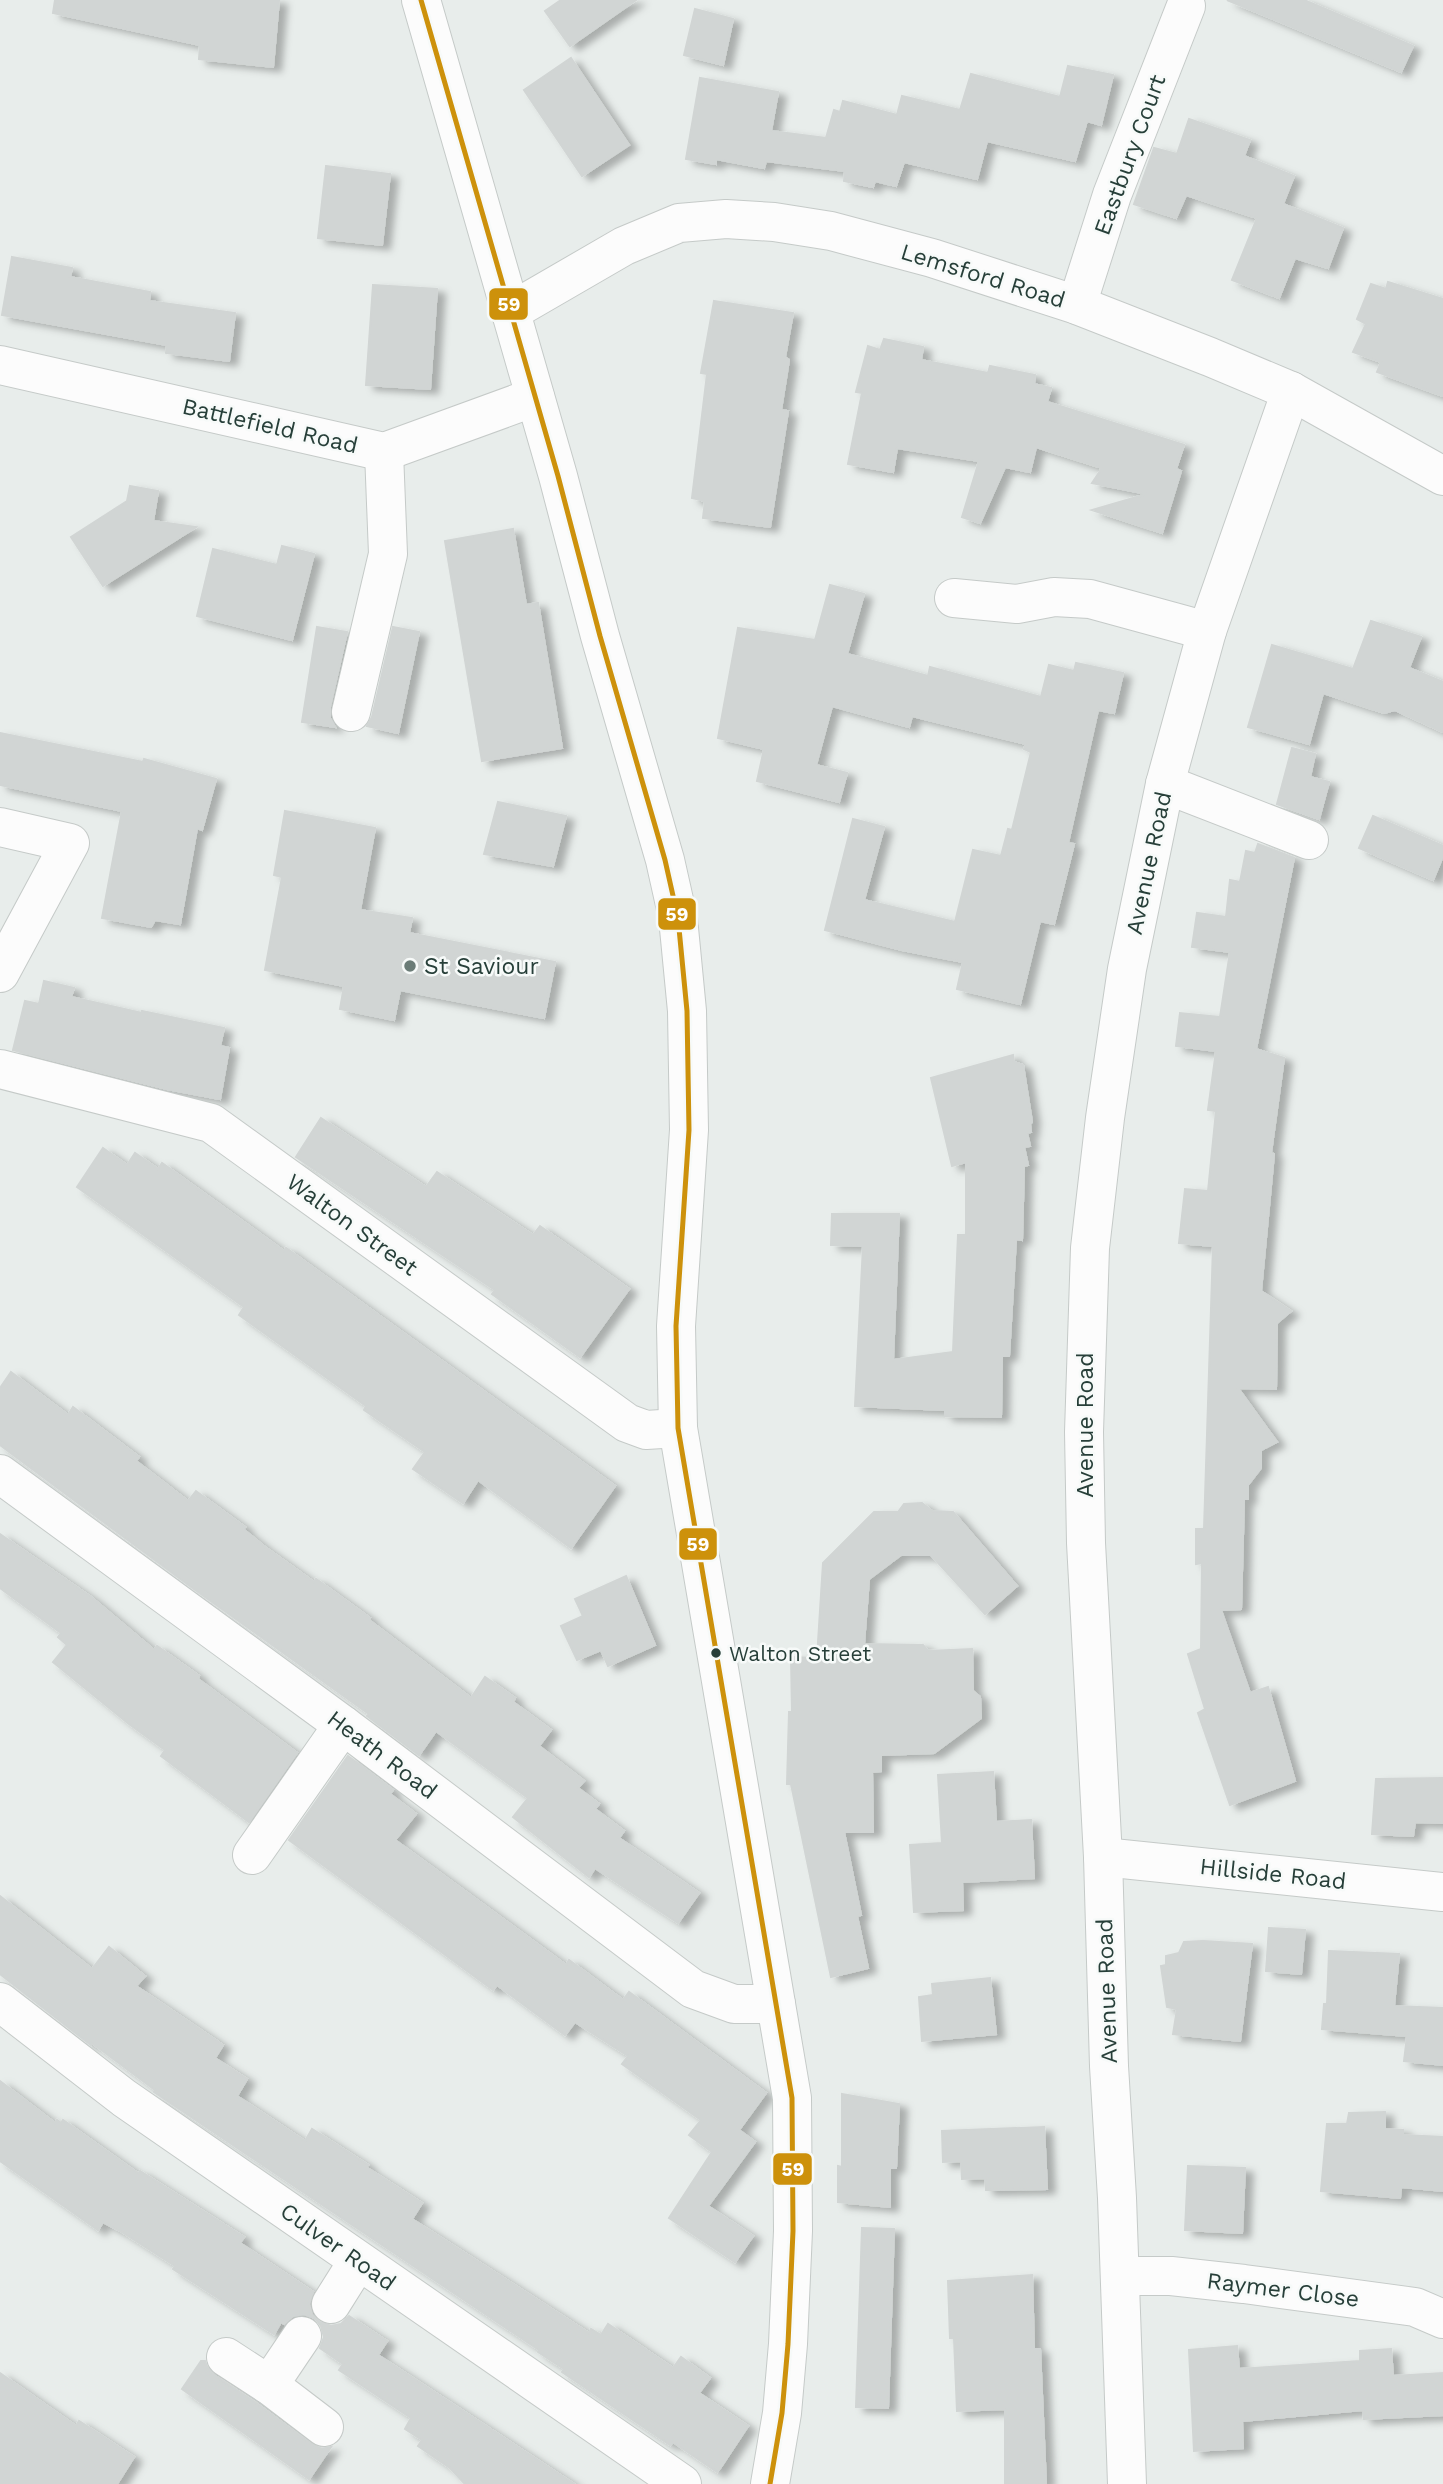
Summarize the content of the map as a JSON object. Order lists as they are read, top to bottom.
{
  "streets": {
    "street": [
      "Eastbury Court",
      "Lemsford Road",
      "Battlefield Road",
      "Avenue Road",
      "Walton Street",
      "Heath Road",
      "Hillside Road",
      "Culver Road",
      "Raymer Close"
    ]
  },
  "crossings": [
    ["Eastbury Court", "Lemsford Road"],
    ["Lemsford Road", "Avenue Road"],
    ["Avenue Road", "Hillside Road"],
    ["Avenue Road", "Raymer Close"]
  ],
  "places": ["St Saviour", "Walton Street"],
  "lines": ["transit line 59"]
}
